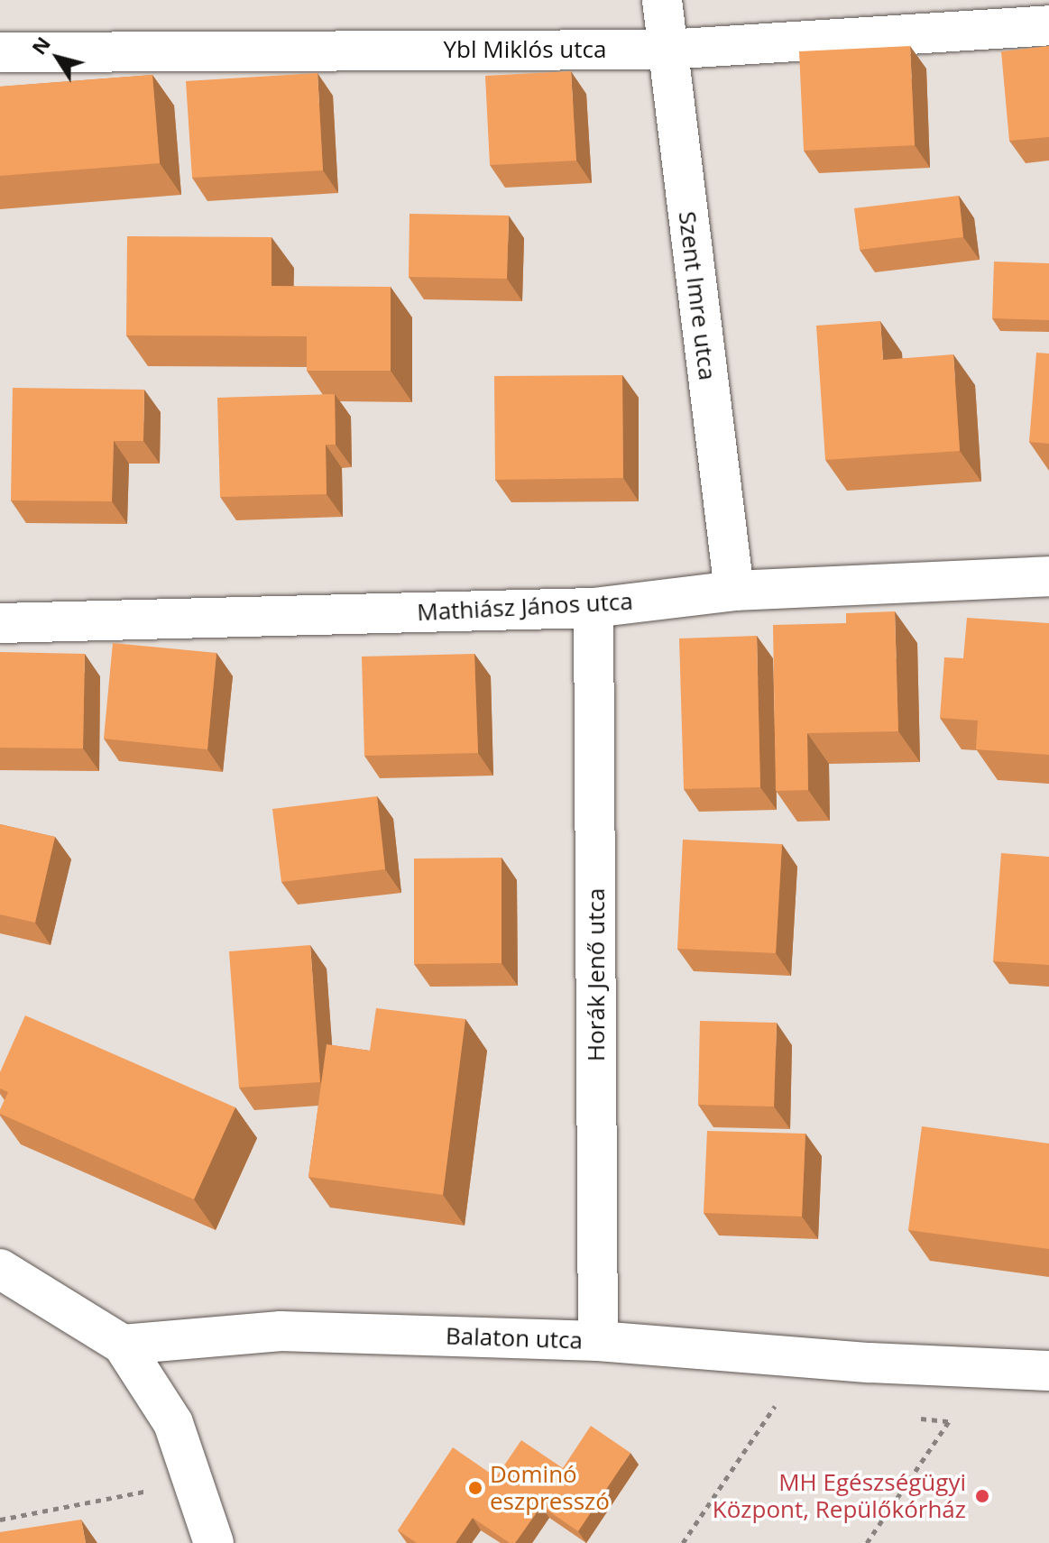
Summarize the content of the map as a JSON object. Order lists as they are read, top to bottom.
{
  "streets": {
    "street": [
      "Ybl Miklós utca",
      "Szent Imre utca",
      "Mathiász János utca",
      "Horák Jenő utca",
      "Balaton utca"
    ]
  },
  "crossings": [
    ["Ybl Miklós utca", "Szent Imre utca"],
    ["Szent Imre utca", "Mathiász János utca"],
    ["Mathiász János utca", "Horák Jenő utca"],
    ["Horák Jenő utca", "Balaton utca"]
  ],
  "places": ["Dominó eszpresszó", "MH Egészségügyi Központ, Repülőkórház"],
  "north": "top left"
}
